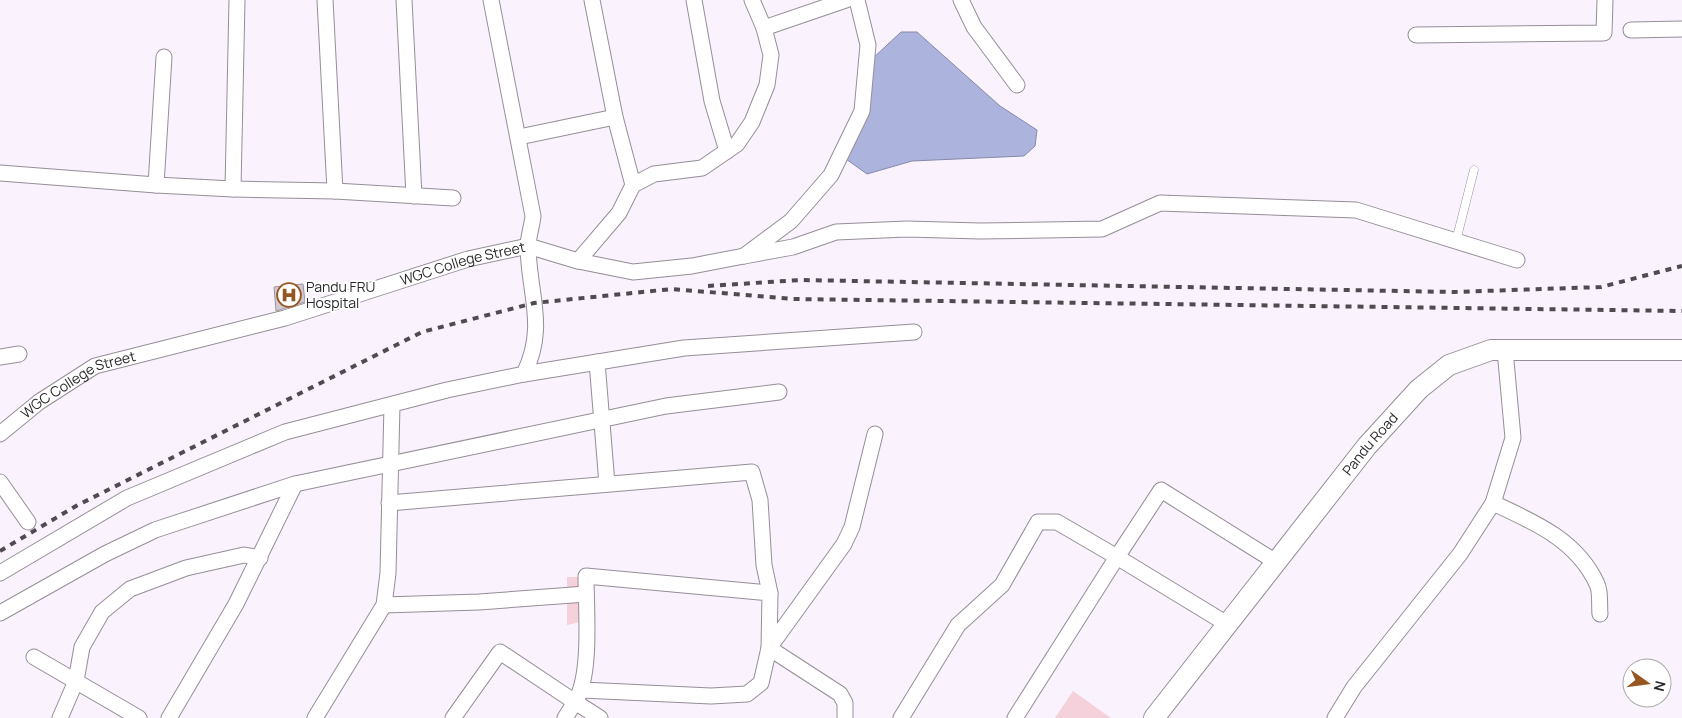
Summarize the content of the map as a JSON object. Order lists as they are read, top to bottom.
{
  "streets": {
    "street": ["WGC College Street", "Pandu Road"]
  },
  "places": {
    "hospital": ["Pandu FRU Hospital"]
  },
  "north": "right"
}
